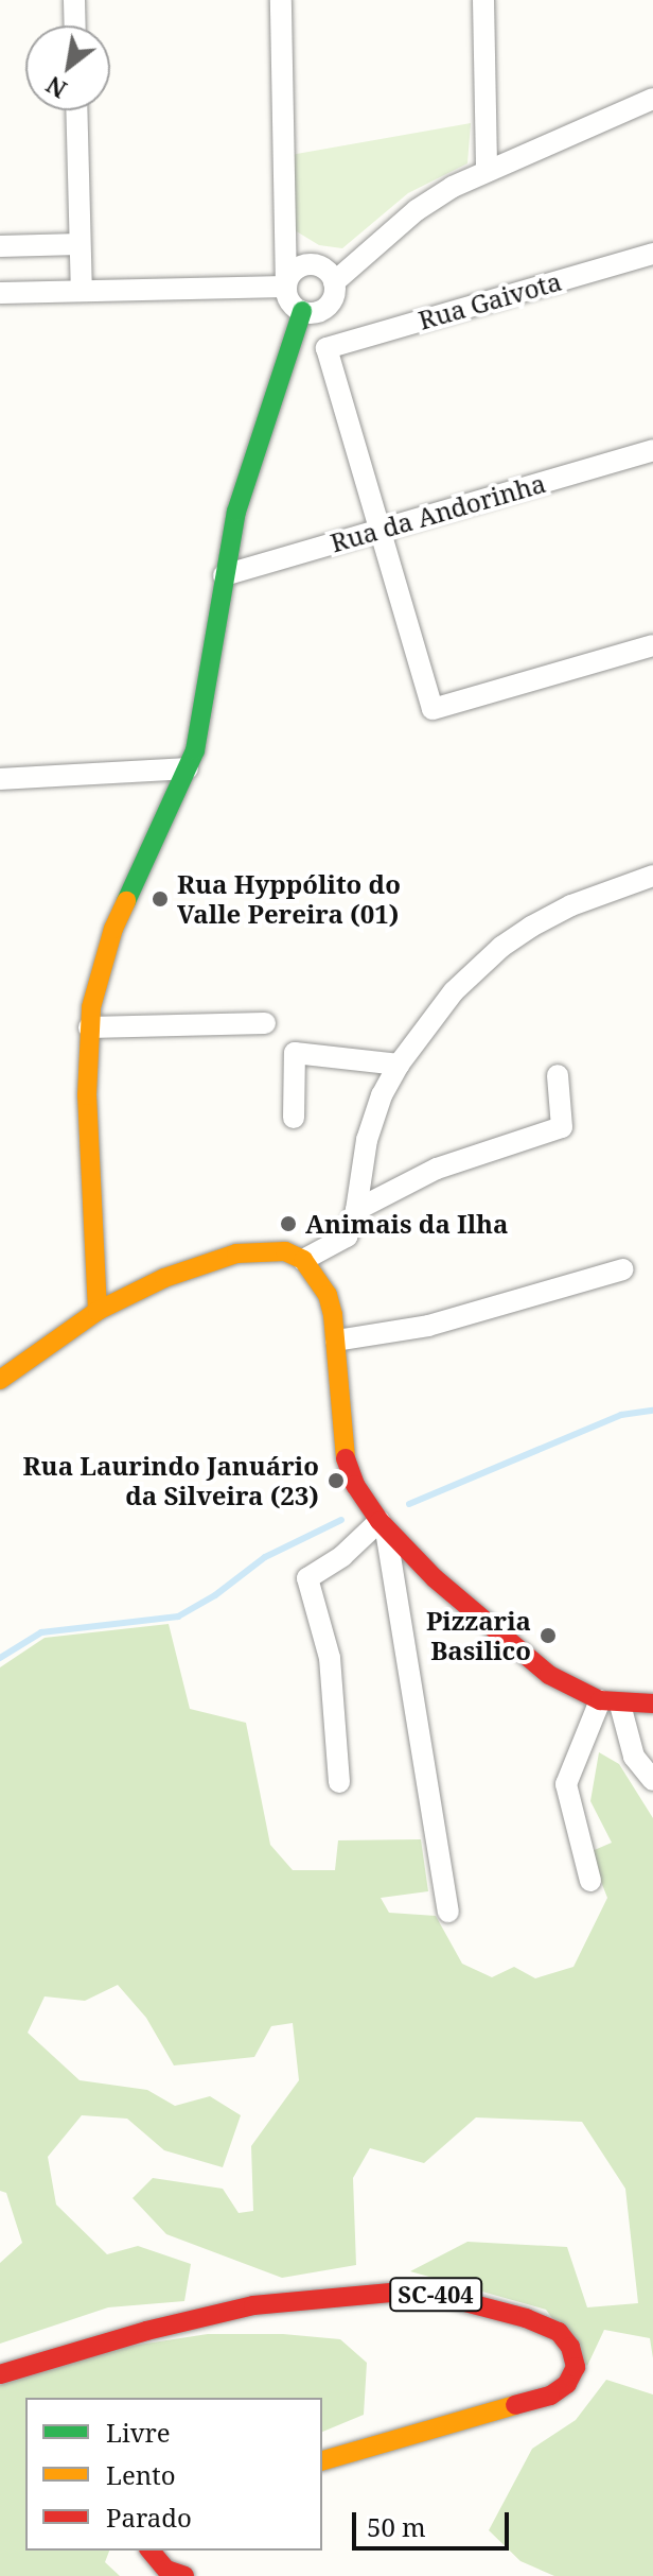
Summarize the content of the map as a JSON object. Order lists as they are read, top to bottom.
{
  "streets": {
    "main road": ["SC-404"],
    "street": ["Rua Gaivota", "Rua da Andorinha"]
  },
  "crossings": [
    ["Rua Gaivota", "Rua da Andorinha"]
  ],
  "places": [
    "Rua Hyppólito do Valle Pereira (01)",
    "Animais da Ilha",
    "Rua Laurindo Januário da Silveira (23)",
    "Pizzaria Basilico"
  ],
  "legend": ["Livre", "Lento", "Parado"],
  "scale_bar": "50 m",
  "north": "bottom left"
}
